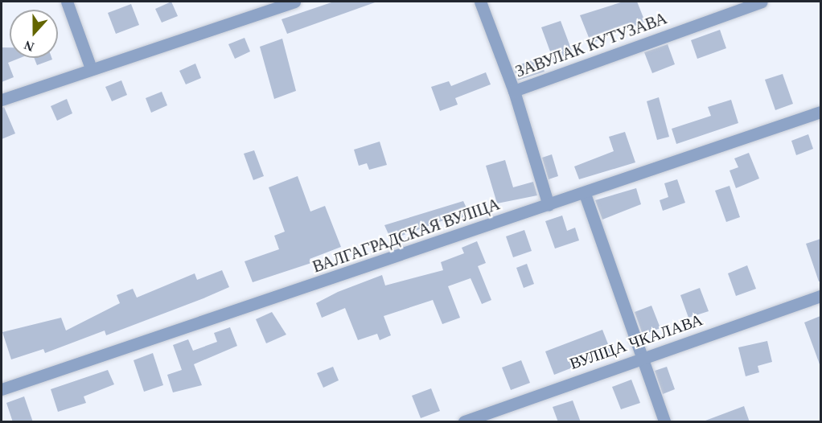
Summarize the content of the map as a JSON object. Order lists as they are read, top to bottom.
{
  "streets": {
    "street": ["ЗАВУЛАК КУТУЗАВА", "ВАЛГАГРАДСКАЯ ВУЛІЦА", "ВУЛІЦА ЧКАЛАВА"]
  },
  "north": "bottom"
}
